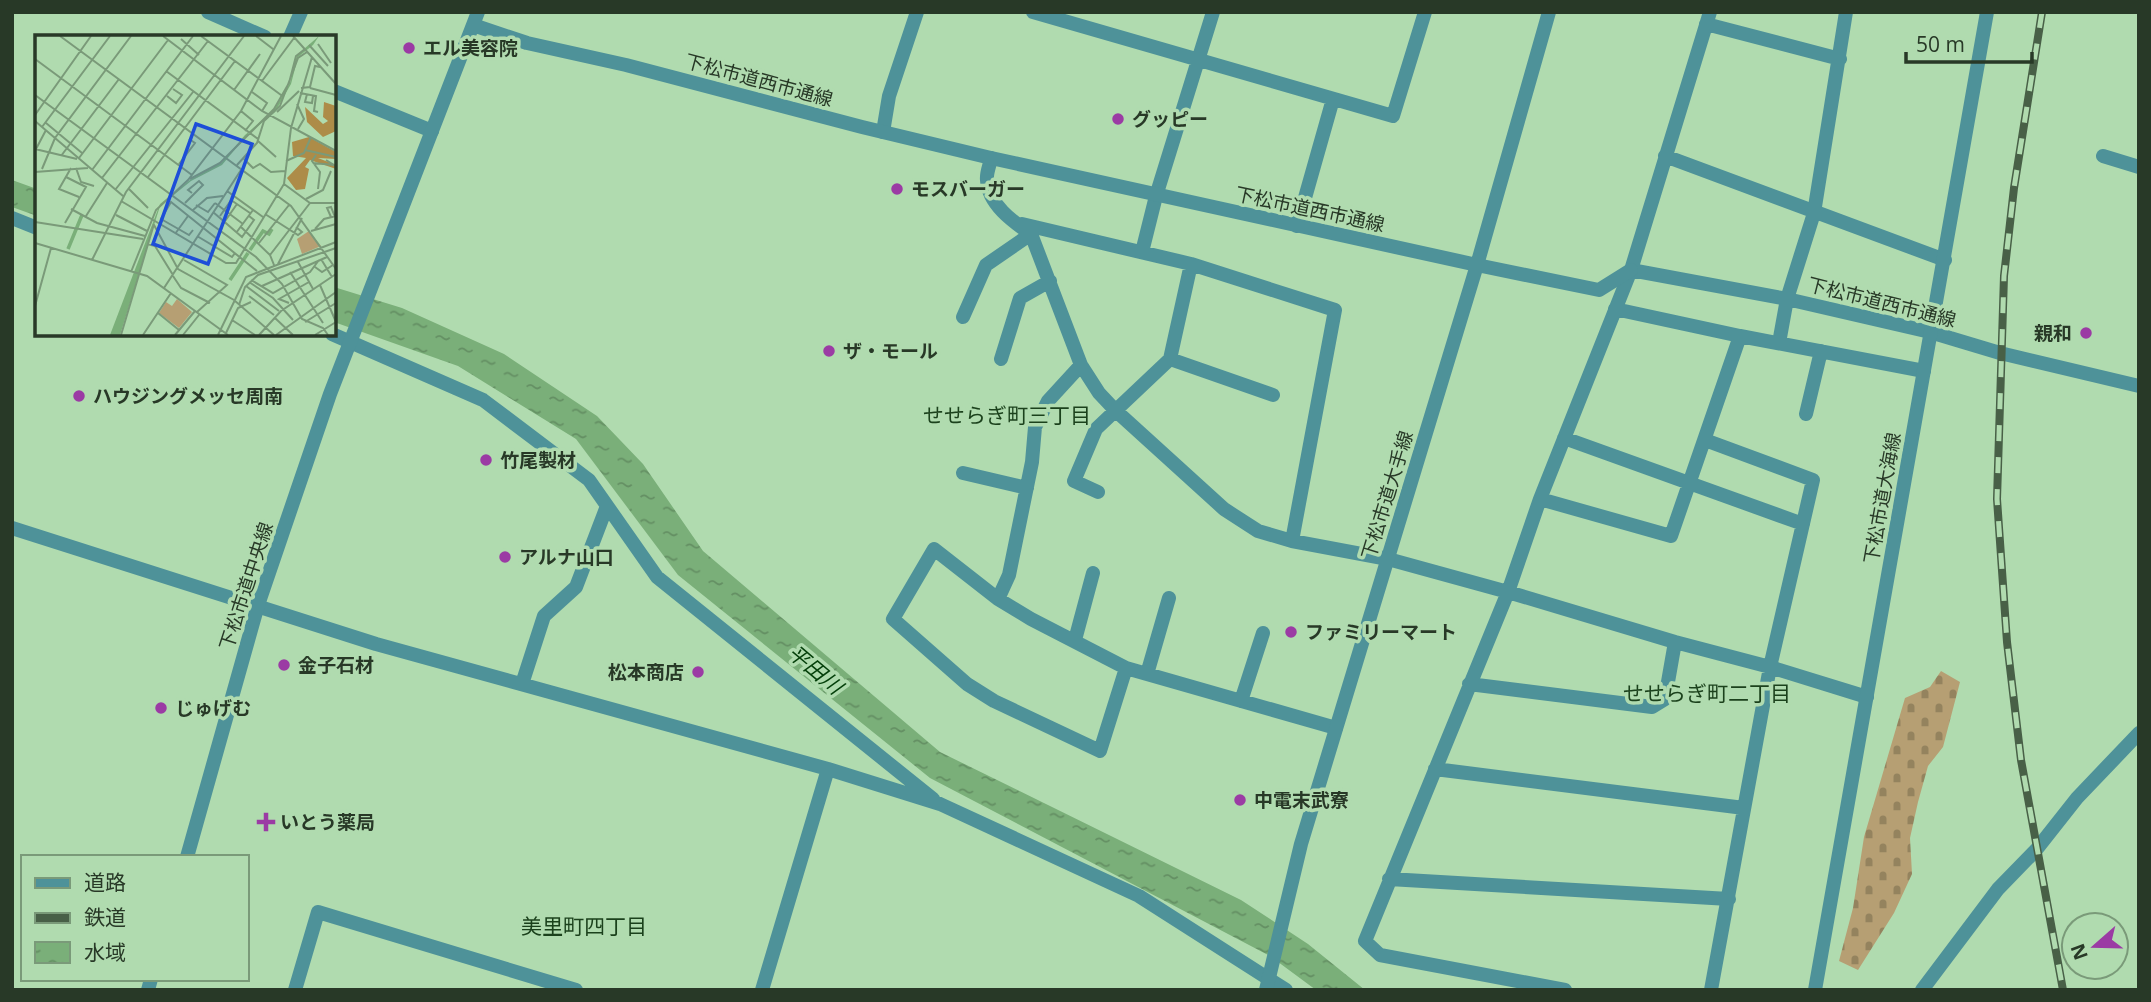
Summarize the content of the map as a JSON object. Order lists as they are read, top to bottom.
{
  "streets": {
    "street": [
      "下松市道西市通線",
      "下松市道大手線",
      "下松市道大海線",
      "下松市道中央線"
    ]
  },
  "crossings": [
    ["下松市道西市通線", "下松市道大手線"],
    ["下松市道西市通線", "下松市道大海線"]
  ],
  "districts": ["せせらぎ町三丁目", "せせらぎ町二丁目", "美里町四丁目"],
  "water": ["平田川"],
  "places": {
    "other": [
      "エル美容院",
      "グッピー",
      "モスバーガー",
      "親和",
      "ザ・モール",
      "ハウジングメッセ周南",
      "竹尾製材",
      "アルナ山口",
      "ファミリーマート",
      "金子石材",
      "松本商店",
      "じゅげむ",
      "中電末武寮"
    ],
    "health": ["いとう薬局"]
  },
  "legend": ["道路", "鉄道", "水域"],
  "scale_bar": "50 m",
  "north": "left"
}
